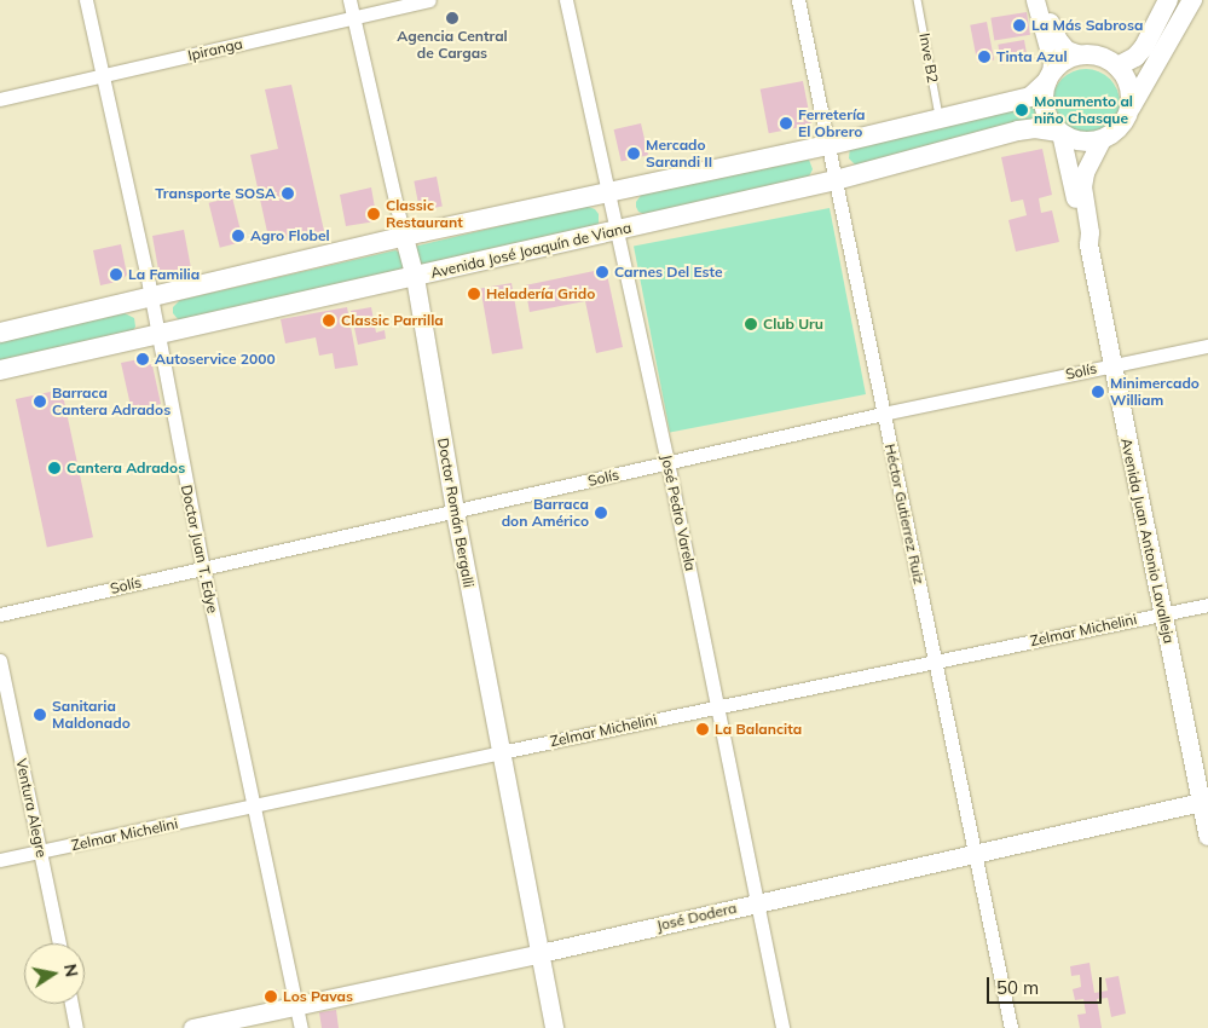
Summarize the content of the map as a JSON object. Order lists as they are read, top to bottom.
{
  "streets": {
    "main road": ["Avenida José Joaquín de Viana"],
    "street": [
      "Ipiranga",
      "Solís",
      "Doctor Román Bergalli",
      "José Pedro Varela",
      "Héctor Gutierrez Ruiz",
      "Avenida Juan Antonio Lavalleja",
      "Doctor Juan T. Edye",
      "Zelmar Michelini",
      "Ventura Alegre",
      "José Dodera"
    ],
    "lane": ["Inve B2"]
  },
  "crossings": [
    ["Ipiranga", "Doctor Román Bergalli"],
    ["Ipiranga", "Doctor Juan T. Edye"],
    ["Avenida José Joaquín de Viana", "Doctor Román Bergalli"],
    ["Avenida José Joaquín de Viana", "José Pedro Varela"],
    ["Avenida José Joaquín de Viana", "Héctor Gutierrez Ruiz"],
    ["Avenida José Joaquín de Viana", "Avenida Juan Antonio Lavalleja"],
    ["Avenida José Joaquín de Viana", "Doctor Juan T. Edye"],
    ["Solís", "Doctor Román Bergalli"],
    ["Solís", "José Pedro Varela"],
    ["Solís", "Héctor Gutierrez Ruiz"],
    ["Solís", "Avenida Juan Antonio Lavalleja"],
    ["Solís", "Doctor Juan T. Edye"],
    ["Doctor Román Bergalli", "Zelmar Michelini"],
    ["Doctor Román Bergalli", "José Dodera"],
    ["José Pedro Varela", "Zelmar Michelini"],
    ["José Pedro Varela", "José Dodera"],
    ["Héctor Gutierrez Ruiz", "Zelmar Michelini"],
    ["Héctor Gutierrez Ruiz", "José Dodera"],
    ["Avenida Juan Antonio Lavalleja", "Zelmar Michelini"],
    ["Avenida Juan Antonio Lavalleja", "José Dodera"],
    ["Doctor Juan T. Edye", "Zelmar Michelini"],
    ["Doctor Juan T. Edye", "José Dodera"],
    ["Zelmar Michelini", "Ventura Alegre"]
  ],
  "places": [
    "Agencia Central de Cargas",
    "La Más Sabrosa",
    "Tinta Azul",
    "Monumento al niño Chasque",
    "Ferretería El Obrero",
    "Mercado Sarandi II",
    "Transporte SOSA",
    "Classic Restaurant",
    "Agro Flobel",
    "Carnes Del Este",
    "La Familia",
    "Heladería Grido",
    "Classic Parrilla",
    "Club Uru",
    "Autoservice 2000",
    "Minimercado William",
    "Barraca Cantera Adrados",
    "Cantera Adrados",
    "Barraca don Américo",
    "Sanitaria Maldonado",
    "La Balancita",
    "Los Pavas"
  ],
  "scale_bar": "50 m",
  "north": "right"
}
